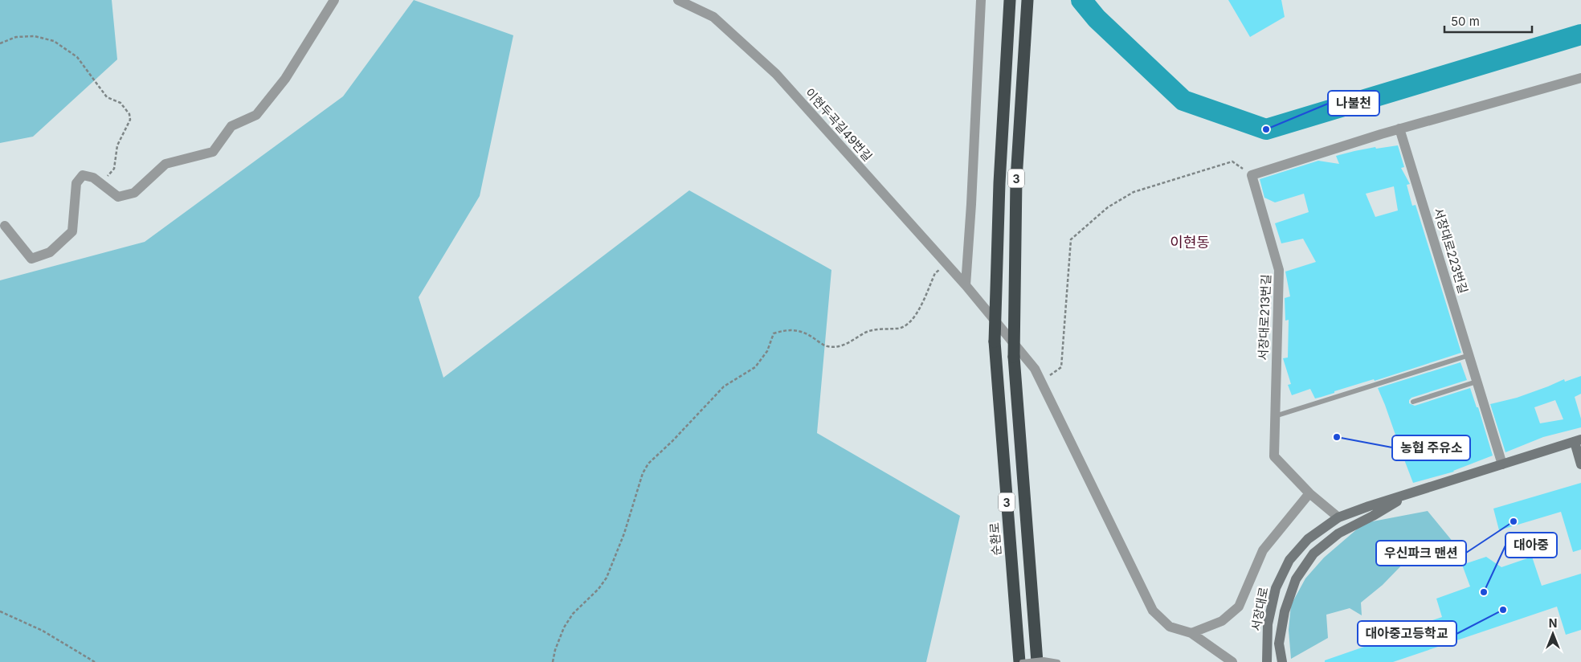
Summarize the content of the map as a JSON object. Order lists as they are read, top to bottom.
{
  "streets": {
    "highway": ["3", "순환로"],
    "street": [
      "이현두곡길49번길",
      "서장대로223번길",
      "서장대로213번길",
      "서장대로"
    ]
  },
  "crossings": [
    ["서장대로223번길", "서장대로"],
    ["서장대로213번길", "서장대로"]
  ],
  "districts": ["이현동"],
  "places": [
    "나불천",
    "농협 주유소",
    "우신파크 맨션",
    "대아중",
    "대아중고등학교"
  ],
  "scale_bar": "50 m",
  "north": "top"
}
